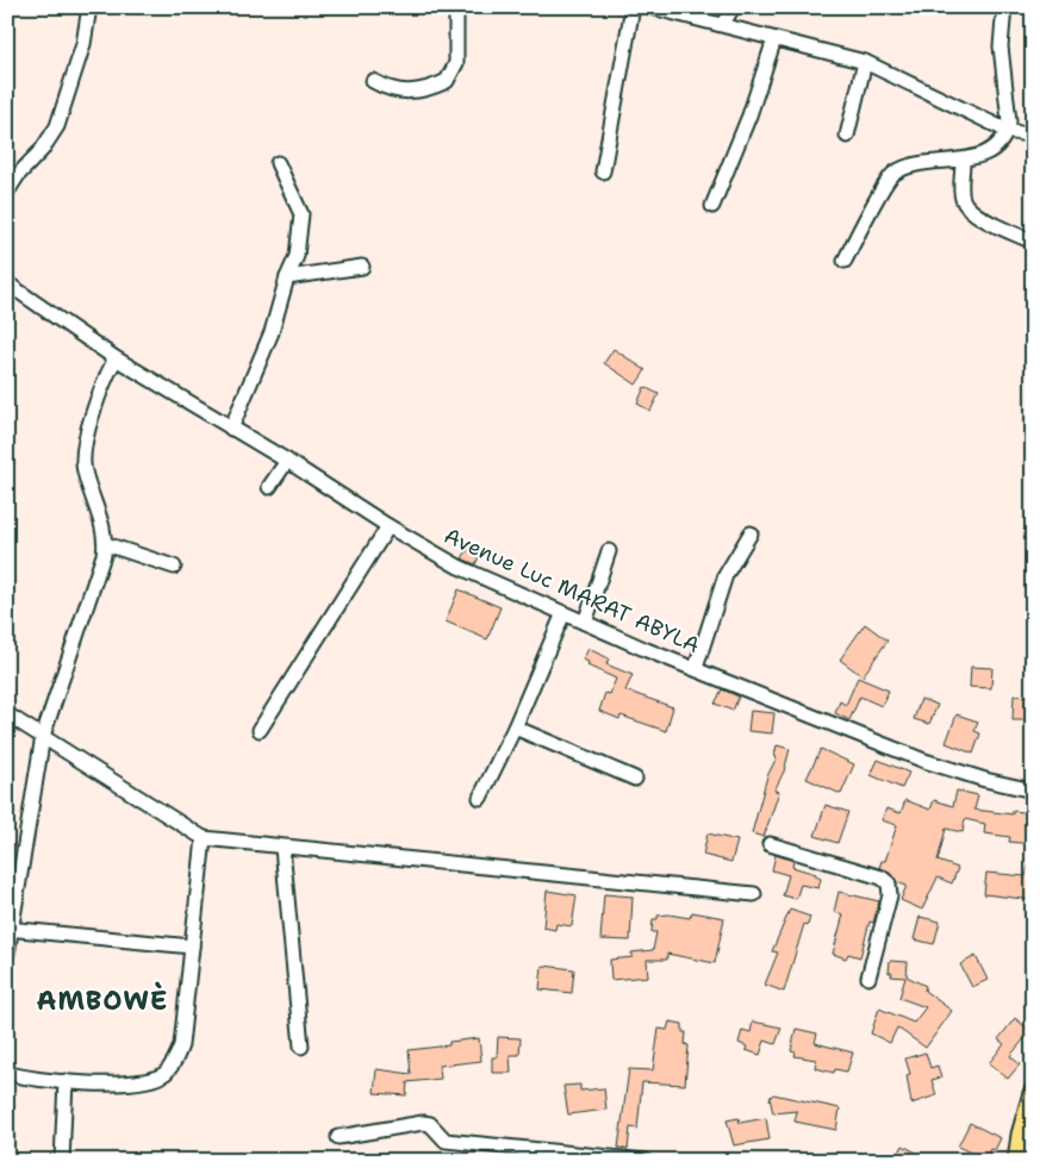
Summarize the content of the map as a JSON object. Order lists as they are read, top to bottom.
{
  "streets": {
    "street": ["Avenue Luc MARAT ABYLA"]
  },
  "districts": ["AMBOWÈ"]
}
